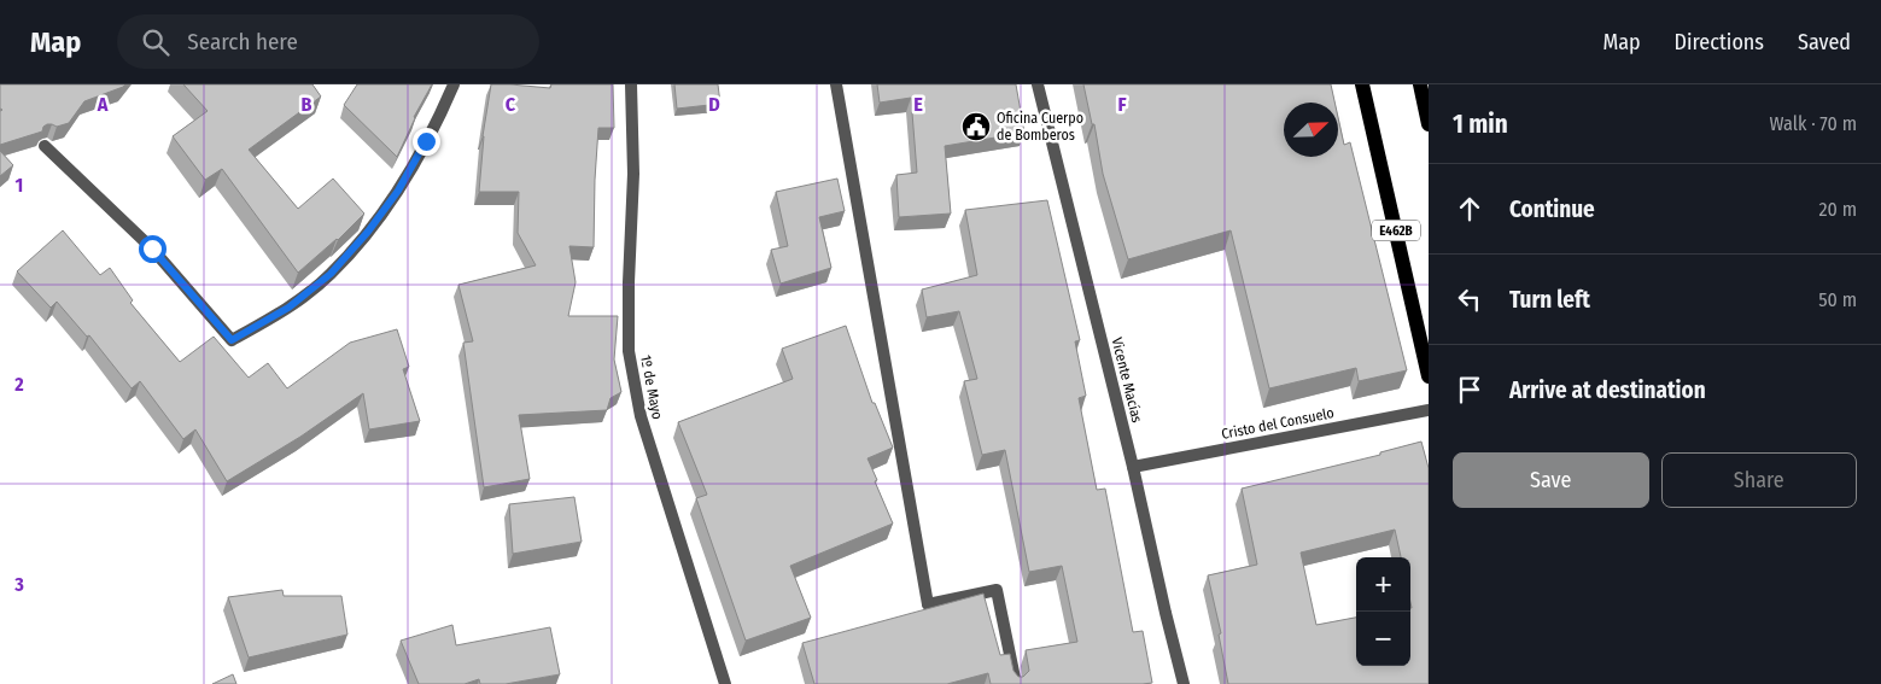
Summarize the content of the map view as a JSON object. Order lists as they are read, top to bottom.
{
  "streets": {
    "main road": ["E462B"],
    "street": ["Vicente Macías", "1º de Mayo", "Cristo del Consuelo"]
  },
  "crossings": [
    ["Vicente Macías", "Cristo del Consuelo"]
  ],
  "places": {
    "public building": ["Oficina Cuerpo de Bomberos"]
  },
  "north": "top right",
  "page": {
    "header": "Map",
    "search": "Search here",
    "nav": ["Map", "Directions", "Saved"],
    "heading": ["1 min", "Walk · 70 m"],
    "list": [
      ["Continue", "20 m"],
      ["Turn left", "50 m"],
      "Arrive at destination"
    ],
    "buttons": ["Save", "Share"],
    "map_buttons": ["+", "−"]
  },
  "grid": {
    "columns": [
      "A",
      "B",
      "C",
      "D",
      "E",
      "F"
    ],
    "rows": ["1", "2", "3"]
  }
}
